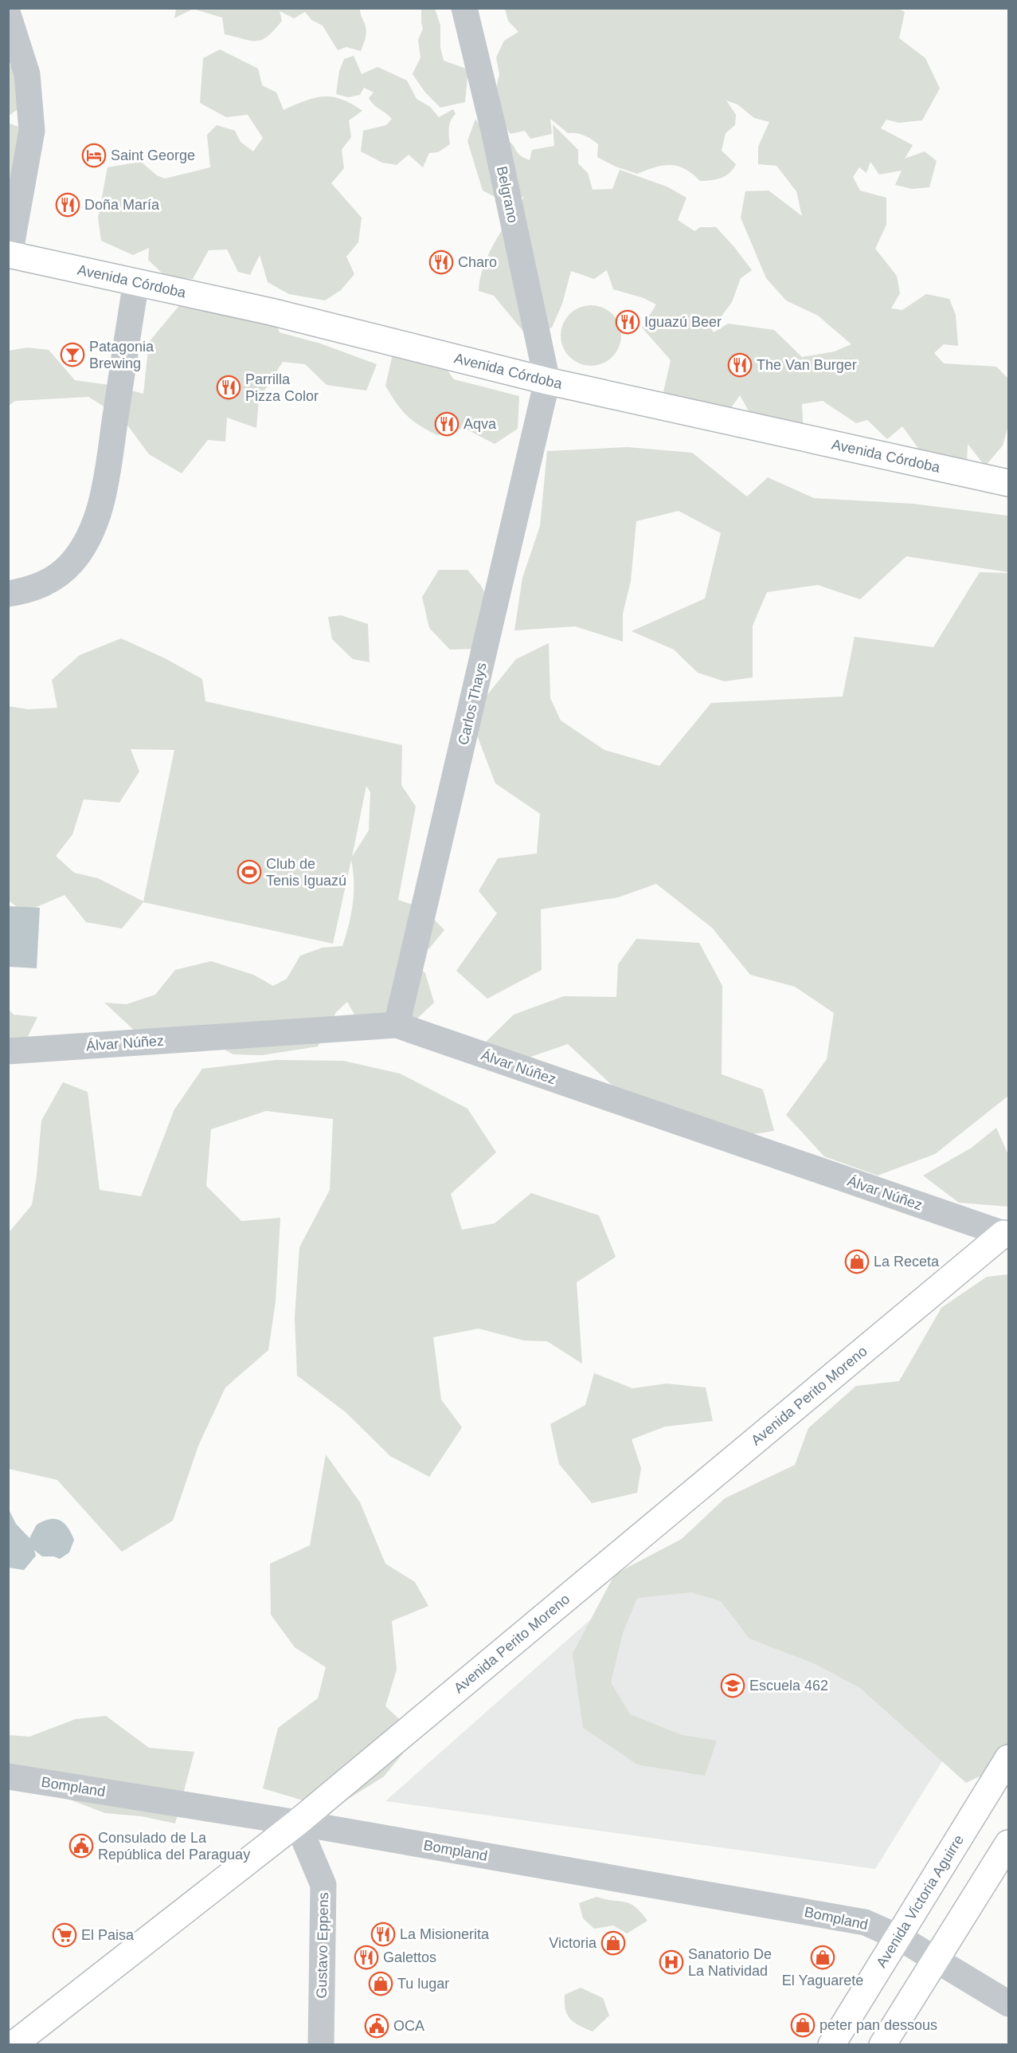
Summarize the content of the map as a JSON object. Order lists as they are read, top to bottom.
{
  "streets": {
    "main road": ["Avenida Córdoba", "Avenida Perito Moreno", "Avenida Victoria Aguirre"],
    "street": [
      "Belgrano",
      "Carlos Thays",
      "Álvar Núñez",
      "Bompland",
      "Gustavo Eppens"
    ]
  },
  "crossings": [
    ["Belgrano", "Avenida Córdoba"],
    ["Belgrano", "Carlos Thays"],
    ["Avenida Córdoba", "Carlos Thays"],
    ["Carlos Thays", "Álvar Núñez"],
    ["Álvar Núñez", "Avenida Perito Moreno"],
    ["Avenida Perito Moreno", "Bompland"],
    ["Avenida Perito Moreno", "Gustavo Eppens"],
    ["Bompland", "Avenida Victoria Aguirre"],
    ["Bompland", "Gustavo Eppens"]
  ],
  "places": {
    "hotel": ["Saint George"],
    "restaurant": [
      "Doña María",
      "Charo",
      "Iguazú Beer",
      "The Van Burger",
      "Parrilla Pizza Color",
      "Aqva",
      "La Misionerita",
      "Galettos"
    ],
    "bar": ["Patagonia Brewing"],
    "sports": ["Club de Tenis Iguazú"],
    "shop": [
      "La Receta",
      "Victoria",
      "El Yaguarete",
      "Tu lugar",
      "peter pan dessous"
    ],
    "school or university": ["Escuela 462"],
    "public building": ["Consulado de La República del Paraguay", "OCA"],
    "supermarket": ["El Paisa"],
    "hospital": ["Sanatorio De La Natividad"]
  }
}
